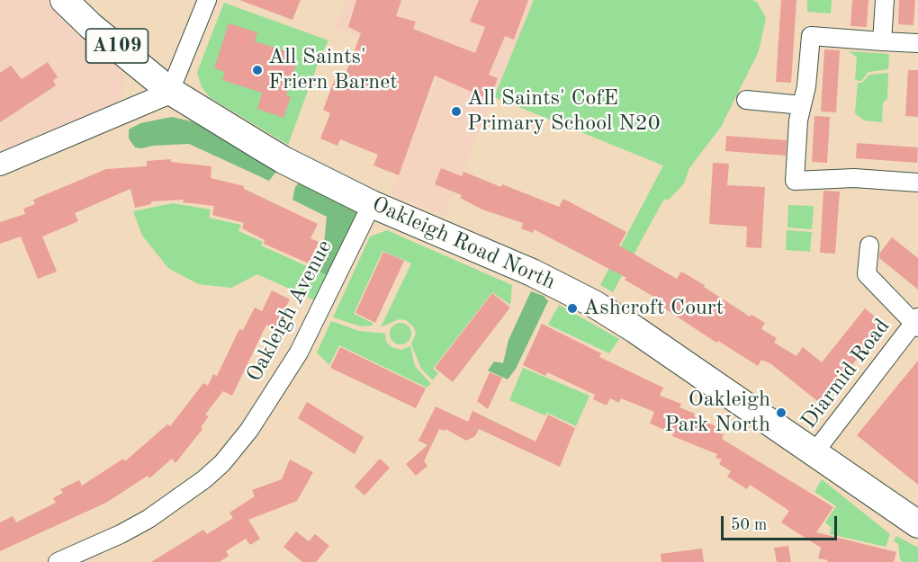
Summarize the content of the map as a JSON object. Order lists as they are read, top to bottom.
{
  "streets": {
    "main road": ["A109", "Oakleigh Road North"],
    "street": ["Oakleigh Avenue", "Diarmid Road"]
  },
  "crossings": [
    ["Oakleigh Road North", "Oakleigh Avenue"],
    ["Oakleigh Road North", "Diarmid Road"]
  ],
  "places": [
    "All Saints' Friern Barnet",
    "All Saints' CofE Primary School N20",
    "Ashcroft Court",
    "Oakleigh Park North"
  ],
  "scale_bar": "50 m"
}
